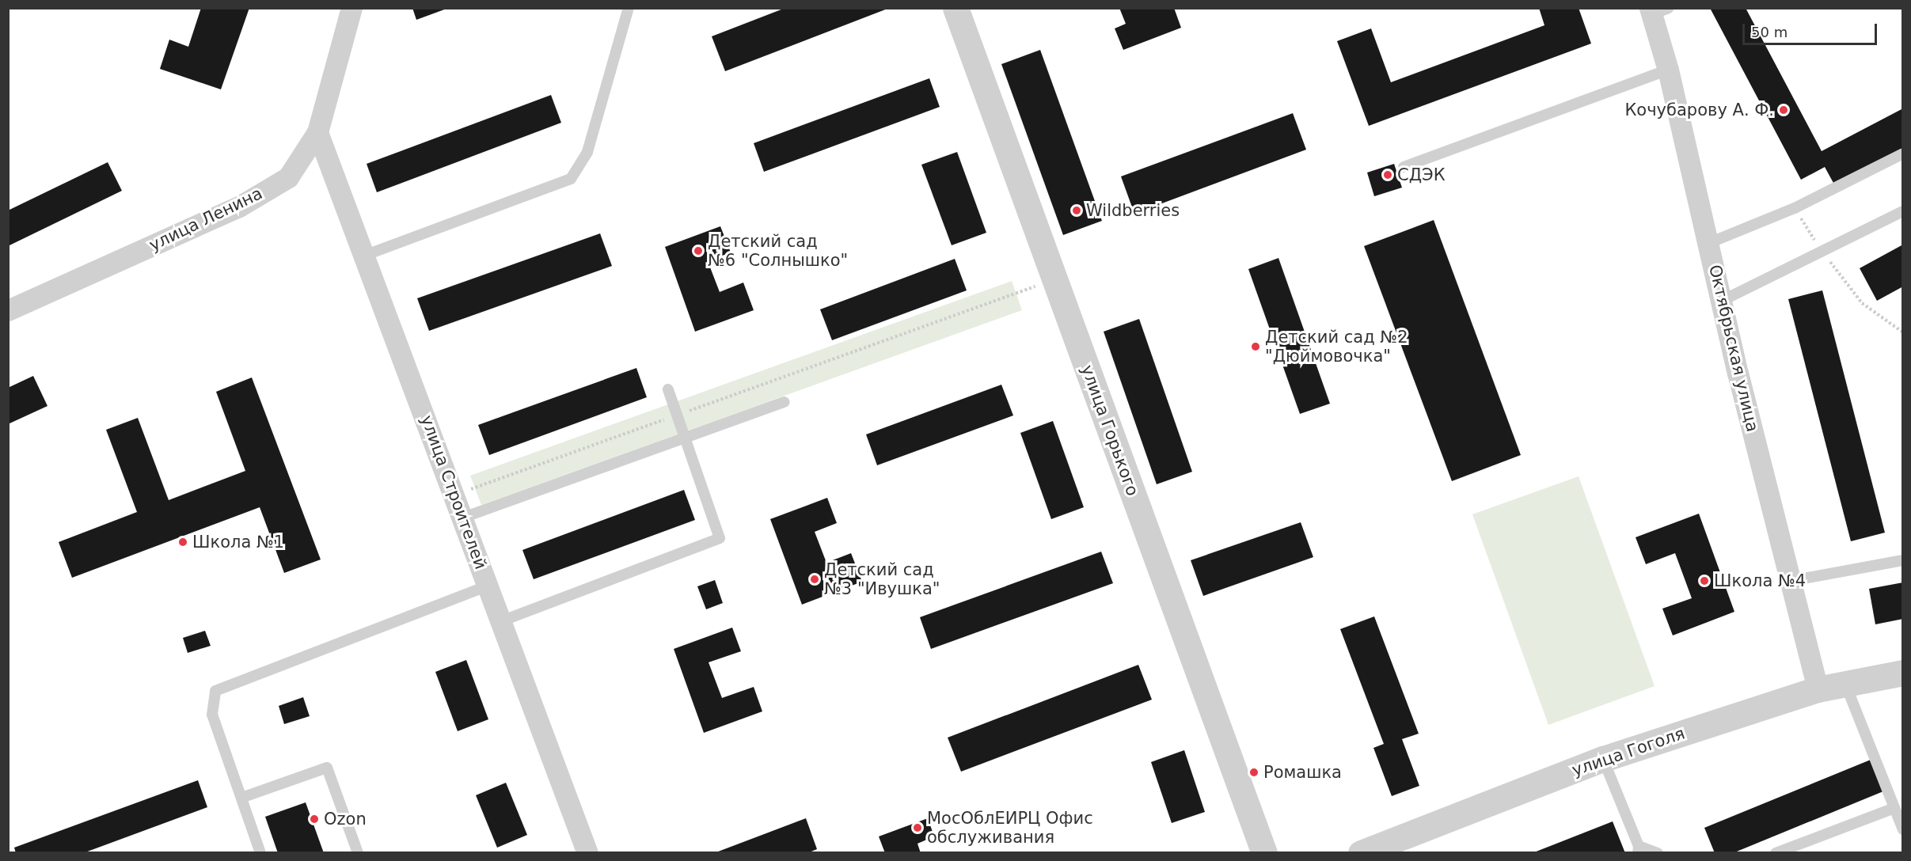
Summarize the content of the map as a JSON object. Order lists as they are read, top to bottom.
{
  "streets": {
    "street": [
      "улица Ленина",
      "Октябрьская улица",
      "улица Горького",
      "улица Строителей",
      "улица Гоголя"
    ]
  },
  "crossings": [
    ["улица Ленина", "улица Строителей"],
    ["Октябрьская улица", "улица Гоголя"]
  ],
  "places": [
    "Кочубарову А. Ф.",
    "СДЭК",
    "Wildberries",
    "Детский сад №6 \"Солнышко\"",
    "Детский сад №2 \"Дюймовочка\"",
    "Школа №1",
    "Детский сад №3 \"Ивушка\"",
    "Школа №4",
    "Ромашка",
    "Ozon",
    "МосОблЕИРЦ Офис обслуживания"
  ],
  "scale_bar": "50 m"
}
